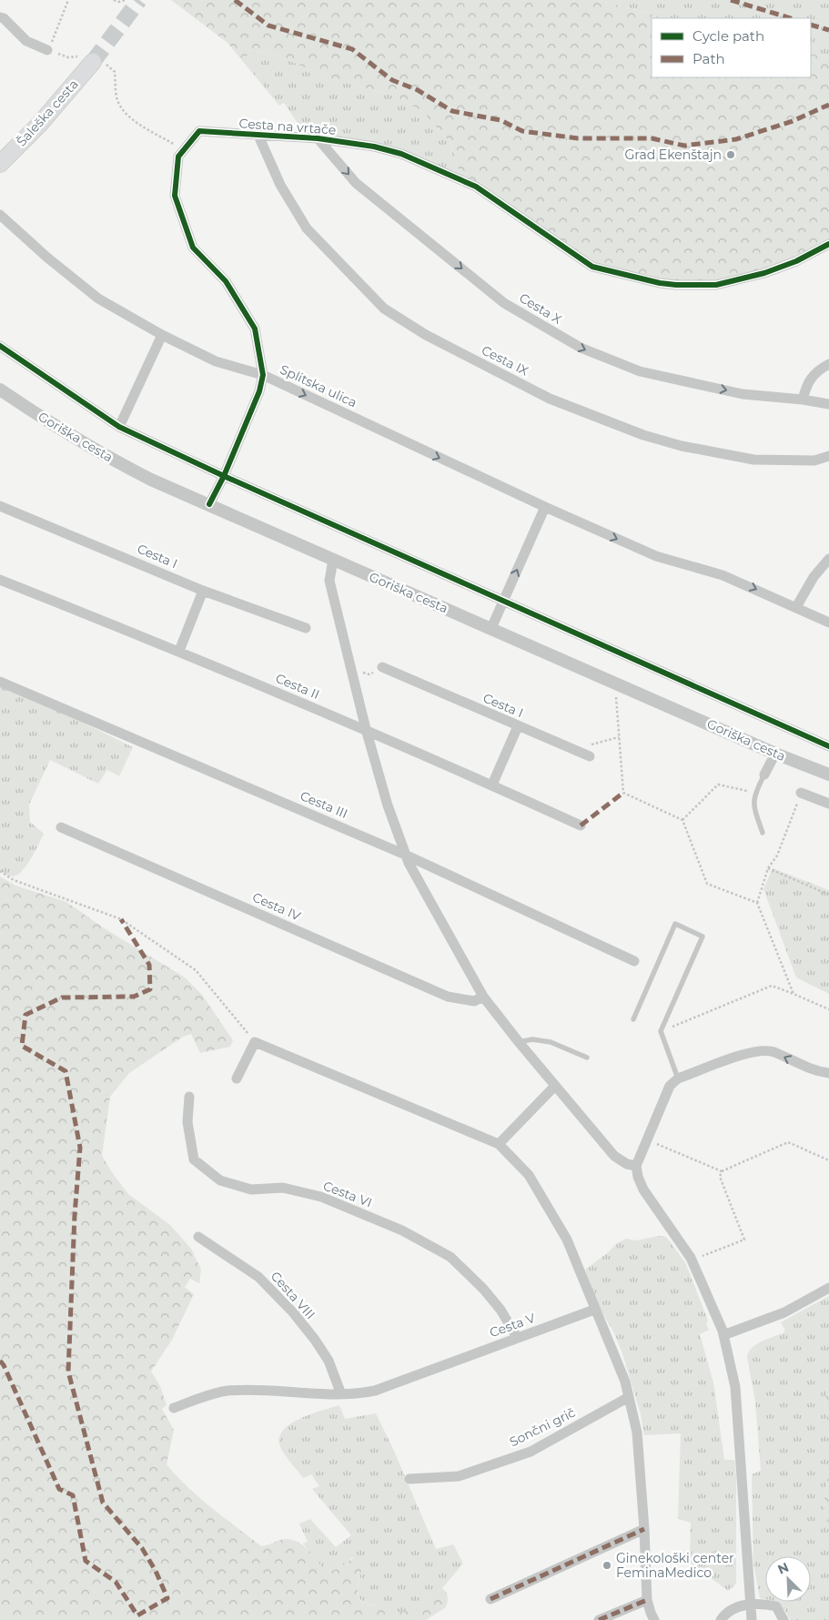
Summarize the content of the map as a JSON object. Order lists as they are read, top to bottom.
{
  "streets": {
    "main road": ["Šaleška cesta"],
    "street": [
      "Cesta na vrtače",
      "Cesta X",
      "Cesta IX",
      "Splitska ulica",
      "Goriška cesta",
      "Cesta I",
      "Cesta II",
      "Cesta III",
      "Cesta IV",
      "Cesta VI",
      "Cesta VIII",
      "Cesta V",
      "Sončni grič"
    ]
  },
  "crossings": [
    ["Cesta na vrtače", "Cesta X"],
    ["Cesta na vrtače", "Cesta IX"],
    ["Cesta na vrtače", "Splitska ulica"],
    ["Cesta na vrtače", "Goriška cesta"],
    ["Cesta VI", "Cesta V"],
    ["Cesta VIII", "Cesta V"]
  ],
  "one_way": ["Cesta X", "Splitska ulica"],
  "places": ["Grad Ekenštajn", "Ginekološki center FeminaMedico"],
  "legend": ["Cycle path", "Path"],
  "north": "top left"
}
